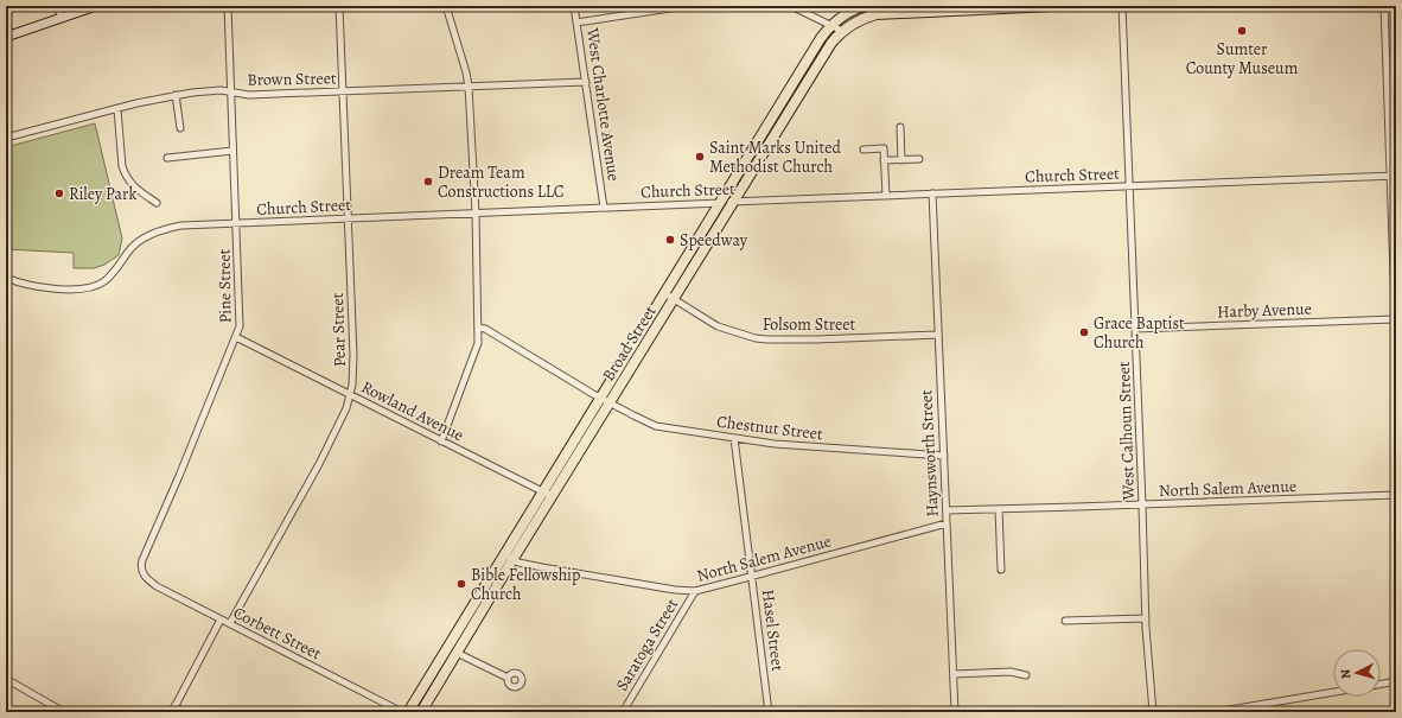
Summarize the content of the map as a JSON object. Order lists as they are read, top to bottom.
{
  "streets": {
    "main road": ["Broad Street"],
    "street": [
      "Brown Street",
      "West Charlotte Avenue",
      "Church Street",
      "Pine Street",
      "Harby Avenue",
      "Folsom Street",
      "Pear Street",
      "Rowland Avenue",
      "Chestnut Street",
      "West Calhoun Street",
      "Haynsworth Street",
      "North Salem Avenue",
      "Hasel Street",
      "Corbett Street",
      "Saratoga Street"
    ]
  },
  "crossings": [
    ["Brown Street", "West Charlotte Avenue"],
    ["Brown Street", "Pine Street"],
    ["Brown Street", "Pear Street"],
    ["West Charlotte Avenue", "Church Street"],
    ["Church Street", "Pine Street"],
    ["Church Street", "Pear Street"],
    ["Church Street", "Broad Street"],
    ["Church Street", "West Calhoun Street"],
    ["Church Street", "Haynsworth Street"],
    ["Pine Street", "Rowland Avenue"],
    ["Pine Street", "Corbett Street"],
    ["Harby Avenue", "West Calhoun Street"],
    ["Folsom Street", "Broad Street"],
    ["Folsom Street", "Haynsworth Street"],
    ["Pear Street", "Rowland Avenue"],
    ["Pear Street", "Corbett Street"],
    ["Broad Street", "Rowland Avenue"],
    ["Broad Street", "Chestnut Street"],
    ["Broad Street", "North Salem Avenue"],
    ["Chestnut Street", "Haynsworth Street"],
    ["Chestnut Street", "Hasel Street"],
    ["West Calhoun Street", "North Salem Avenue"],
    ["Haynsworth Street", "North Salem Avenue"],
    ["North Salem Avenue", "Hasel Street"],
    ["North Salem Avenue", "Saratoga Street"]
  ],
  "places": [
    "Sumter County Museum",
    "Saint Marks United Methodist Church",
    "Dream Team Constructions LLC",
    "Riley Park",
    "Speedway",
    "Grace Baptist Church",
    "Bible Fellowship Church"
  ],
  "north": "left"
}
